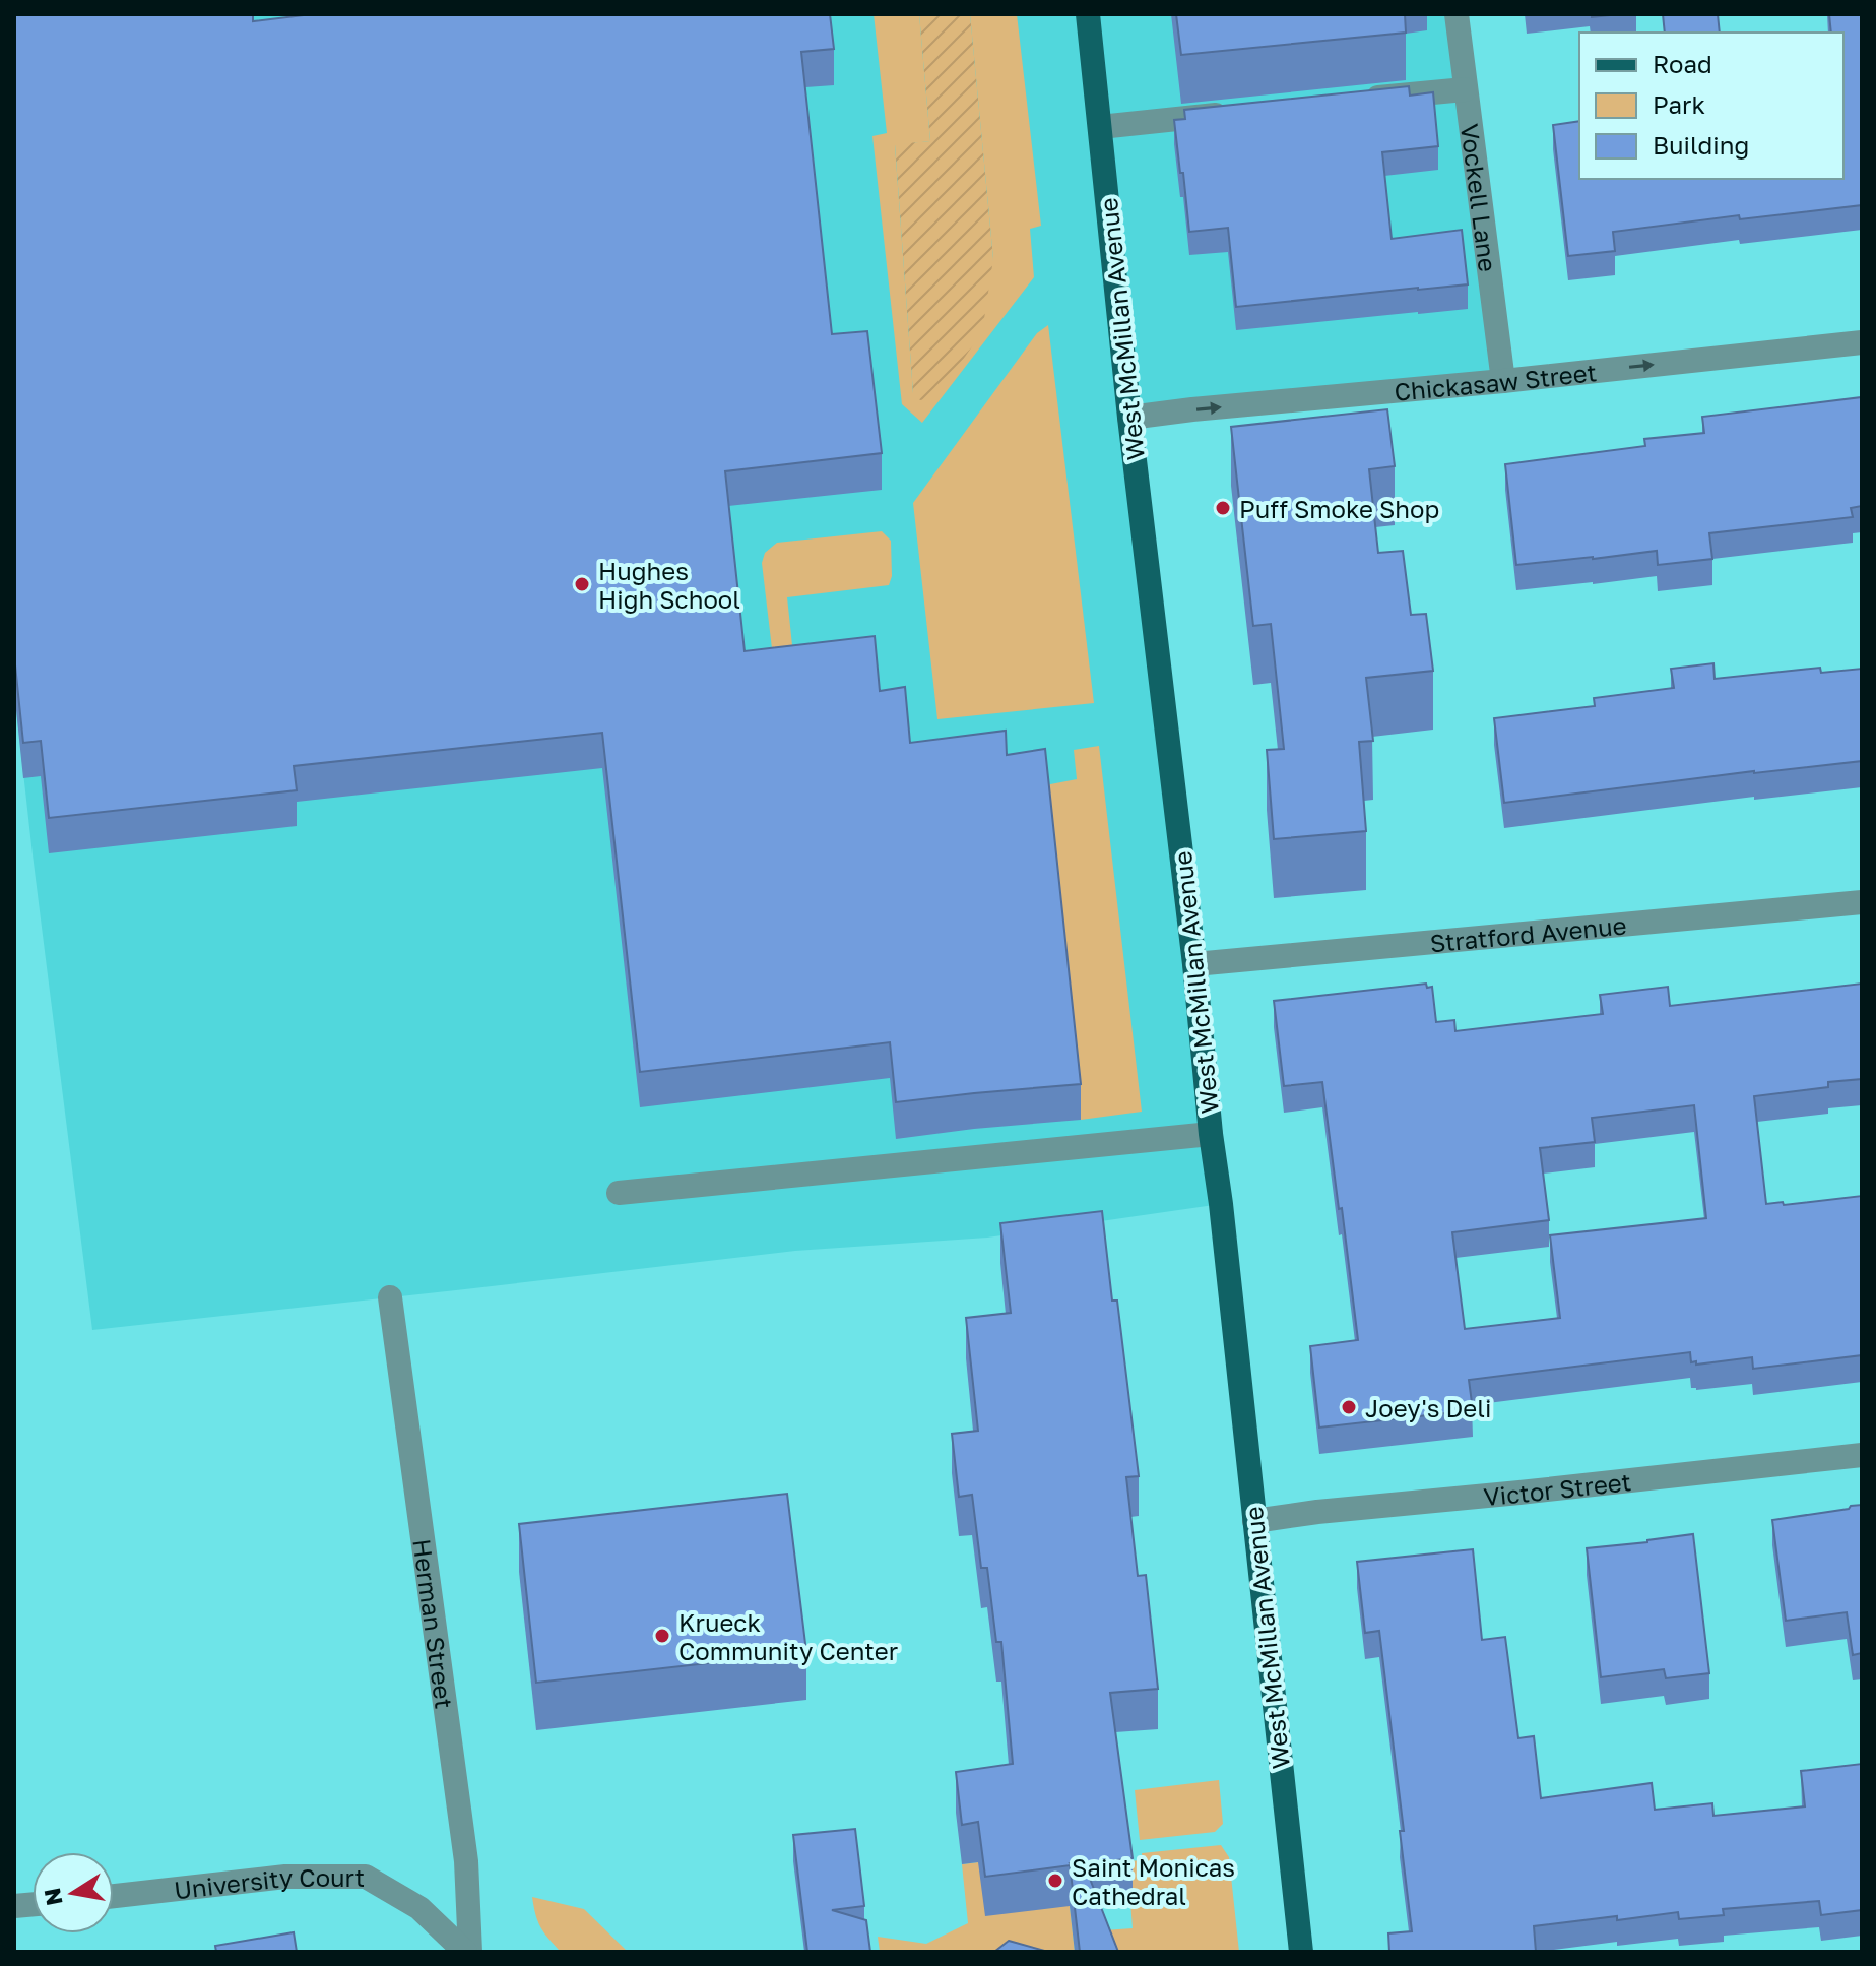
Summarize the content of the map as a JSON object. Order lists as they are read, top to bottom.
{
  "streets": {
    "main road": ["West McMillan Avenue"],
    "street": [
      "Vockell Lane",
      "Chickasaw Street",
      "Stratford Avenue",
      "Victor Street",
      "Herman Street",
      "University Court"
    ]
  },
  "crossings": [
    ["Vockell Lane", "Chickasaw Street"],
    ["West McMillan Avenue", "Chickasaw Street"],
    ["West McMillan Avenue", "Stratford Avenue"],
    ["West McMillan Avenue", "Victor Street"],
    ["Herman Street", "University Court"]
  ],
  "one_way": ["Chickasaw Street"],
  "places": [
    "Puff Smoke Shop",
    "Hughes High School",
    "Joey's Deli",
    "Krueck Community Center",
    "Saint Monicas Cathedral"
  ],
  "legend": ["Road", "Park", "Building"],
  "north": "left"
}
